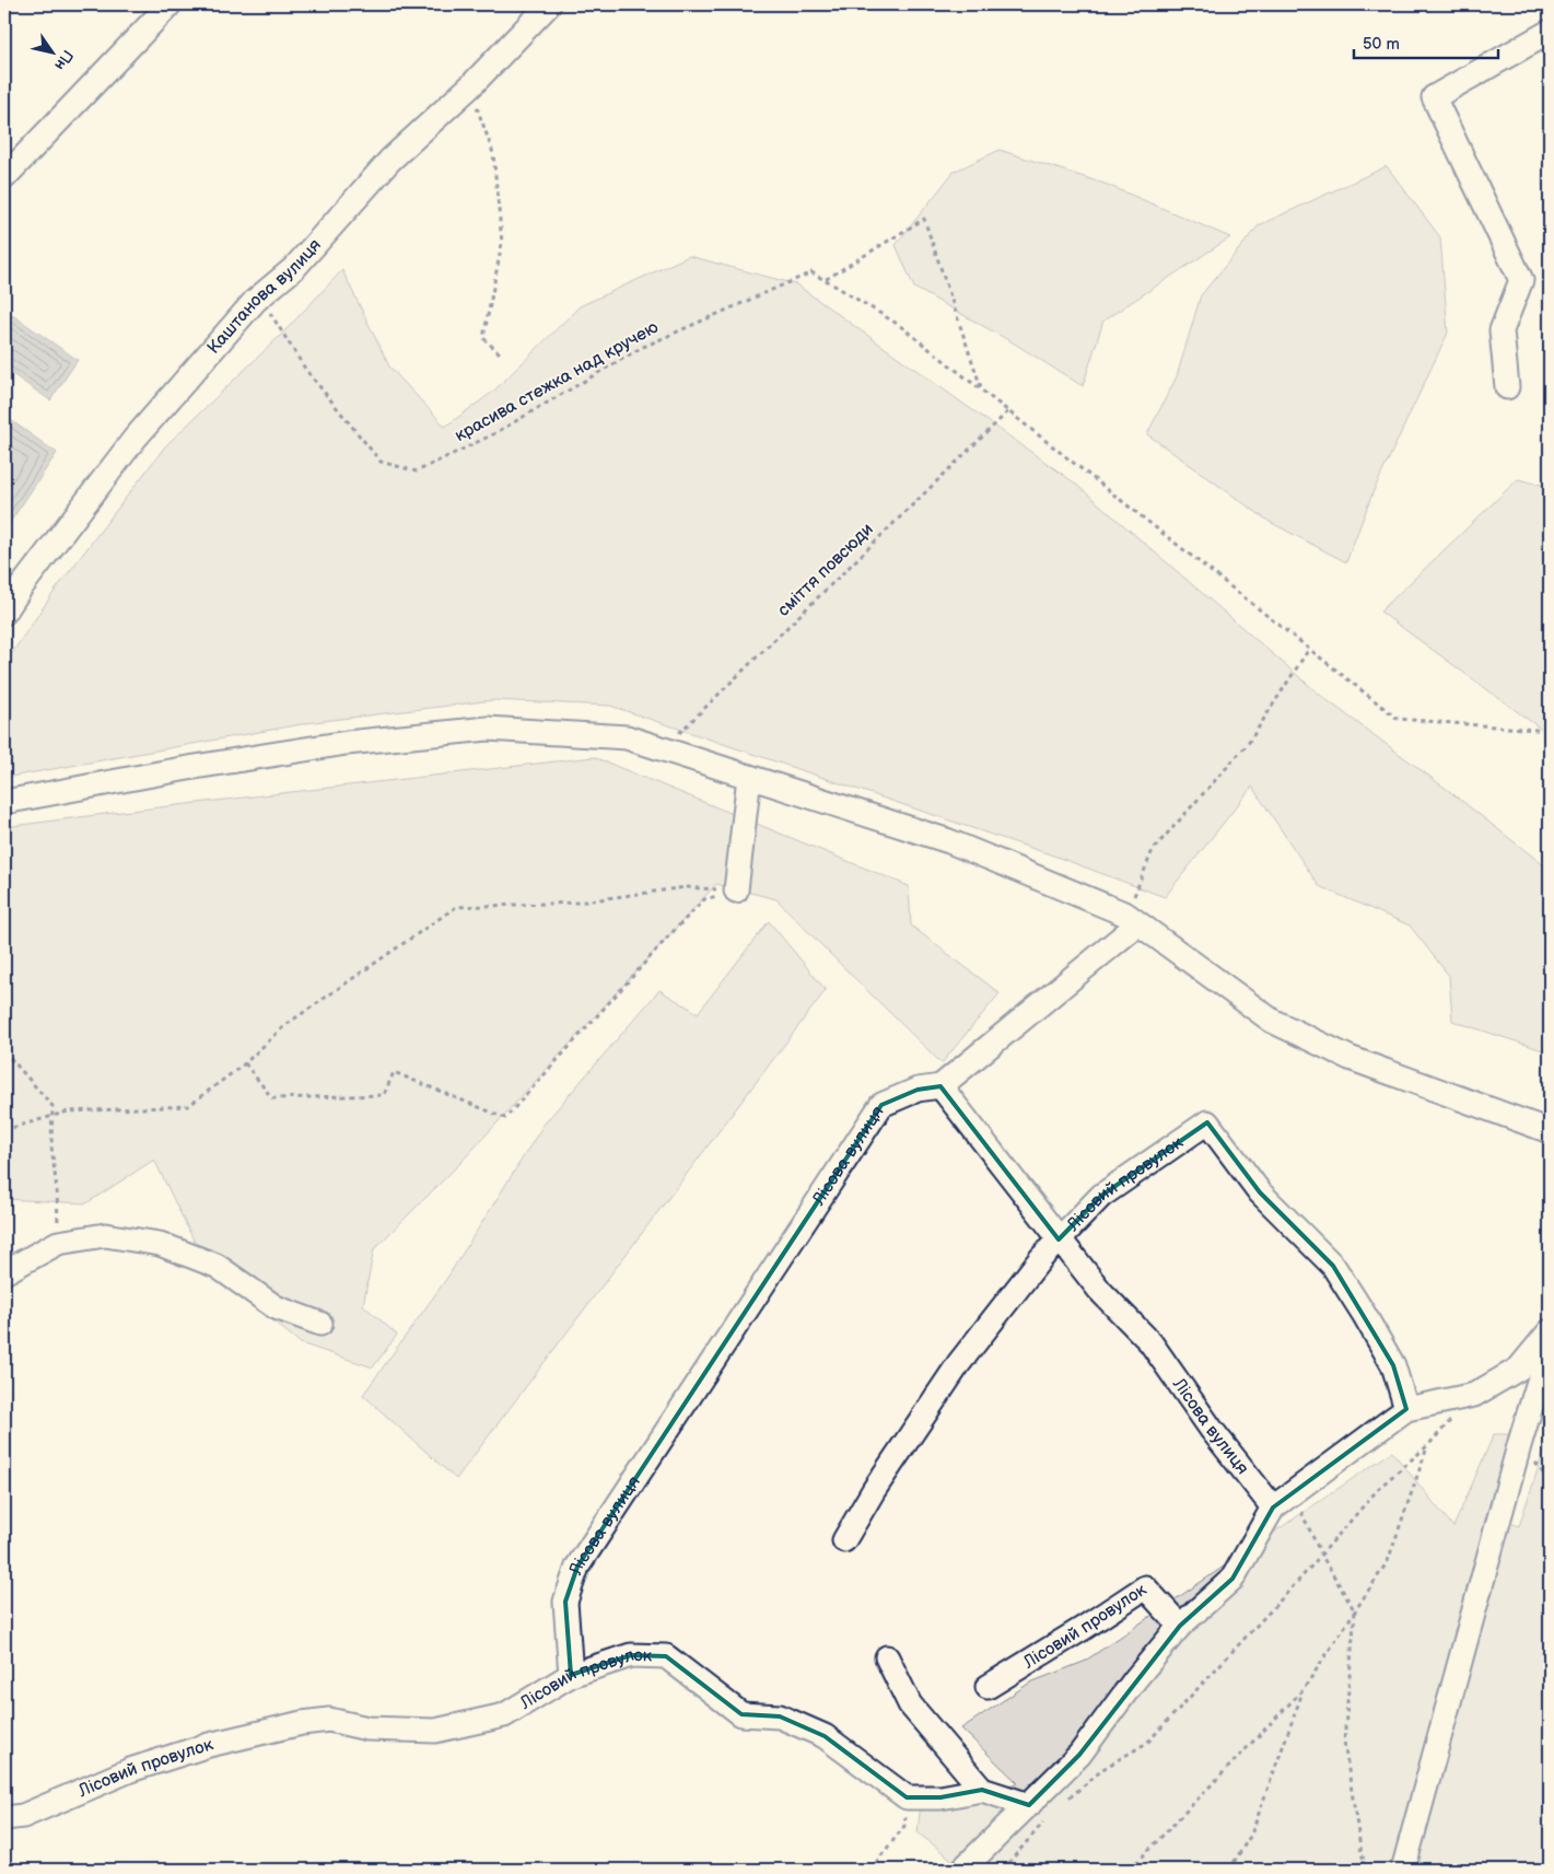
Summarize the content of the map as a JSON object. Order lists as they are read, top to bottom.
{
  "streets": {
    "street": ["Каштанова вулиця", "Лісова вулиця", "Лісовий провулок"],
    "path": ["красива стежка над кручею", "сміття повсюди"]
  },
  "crossings": [
    ["Каштанова вулиця", "красива стежка над кручею"],
    ["Лісова вулиця", "Лісовий провулок"]
  ],
  "scale_bar": "50 m",
  "north": "bottom right"
}
